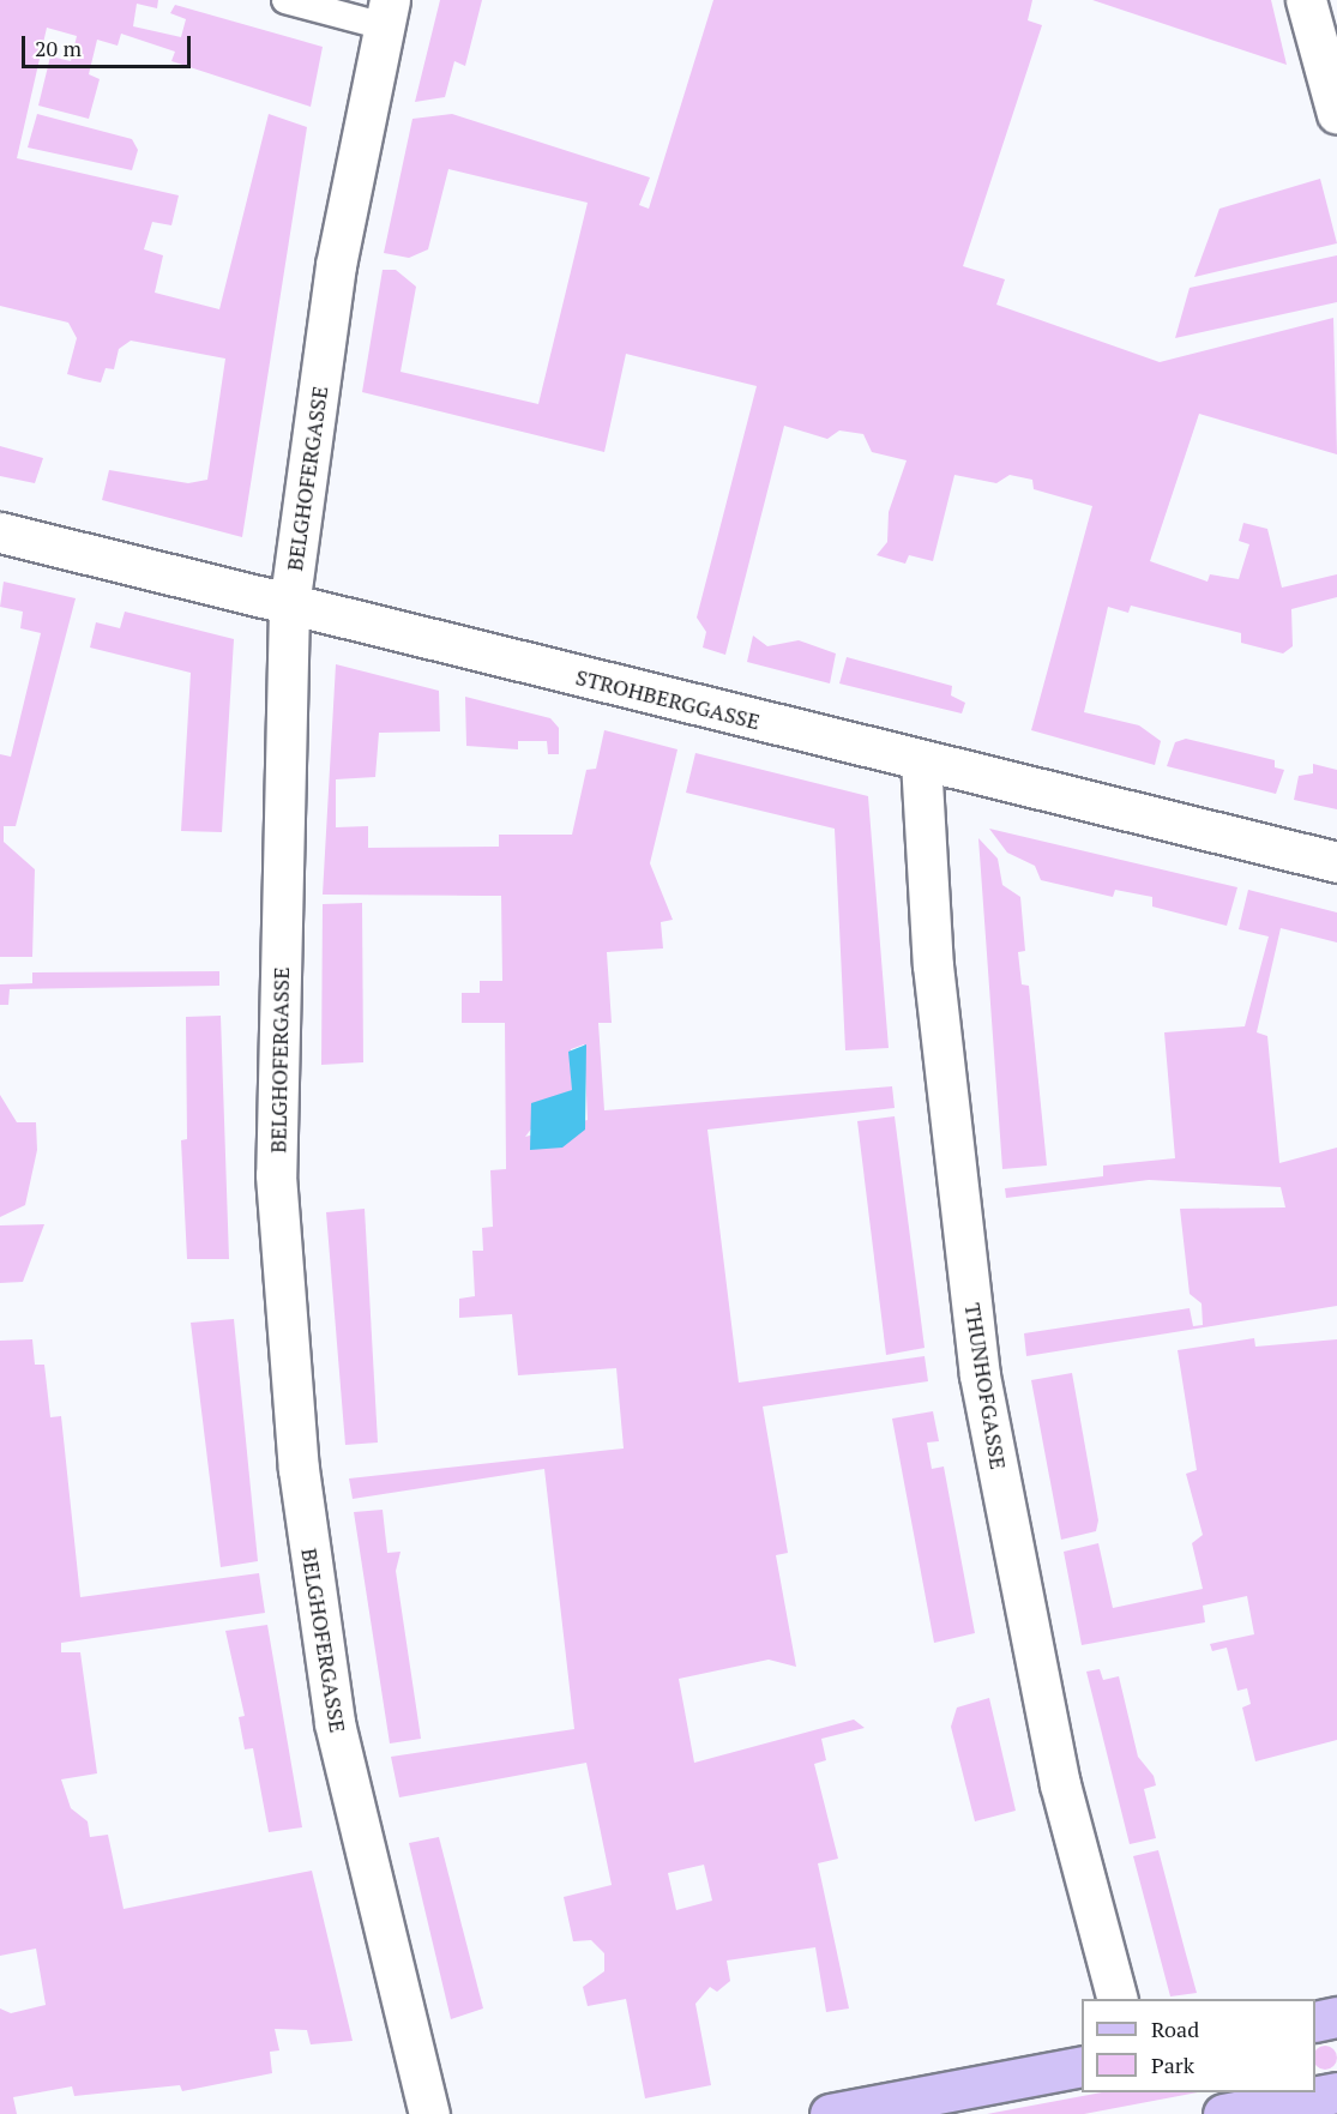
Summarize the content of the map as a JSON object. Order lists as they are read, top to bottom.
{
  "streets": {
    "street": ["BELGHOFERGASSE", "STROHBERGGASSE", "THUNHOFGASSE"]
  },
  "crossings": [
    ["BELGHOFERGASSE", "STROHBERGGASSE"],
    ["STROHBERGGASSE", "THUNHOFGASSE"]
  ],
  "legend": ["Road", "Park"],
  "scale_bar": "20 m"
}
